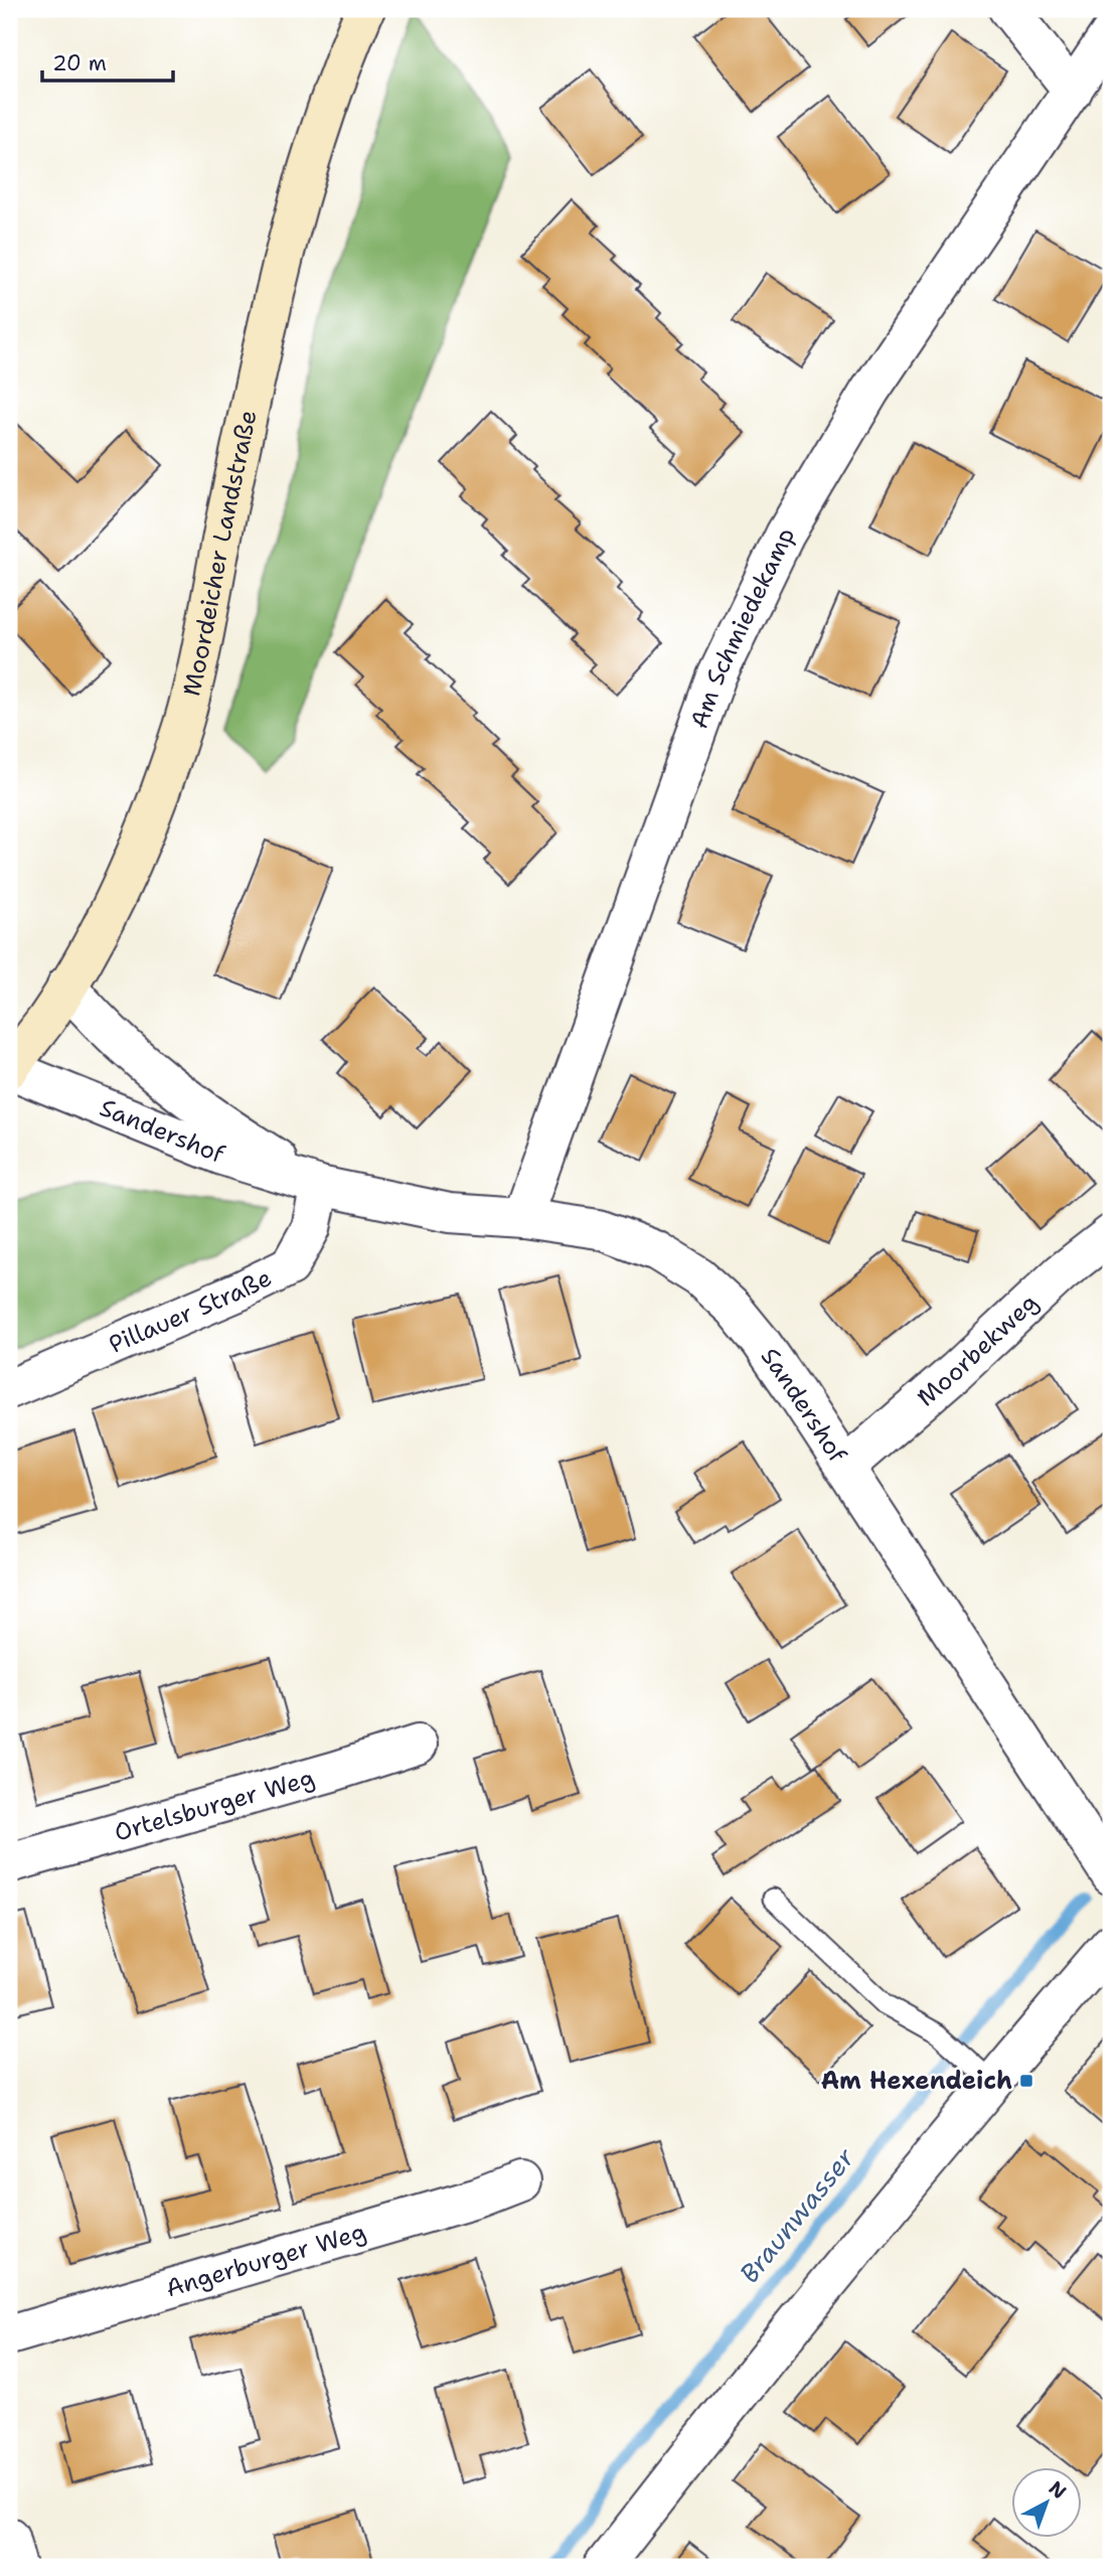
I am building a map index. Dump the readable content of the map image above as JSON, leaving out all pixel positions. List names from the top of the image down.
{
  "streets": {
    "main road": ["Moordeicher Landstraße"],
    "street": [
      "Am Schmiedekamp",
      "Sandershof",
      "Pillauer Straße",
      "Moorbekweg",
      "Ortelsburger Weg",
      "Angerburger Weg"
    ]
  },
  "crossings": [
    ["Moordeicher Landstraße", "Sandershof"],
    ["Am Schmiedekamp", "Sandershof"],
    ["Sandershof", "Pillauer Straße"],
    ["Sandershof", "Moorbekweg"]
  ],
  "water": ["Braunwasser"],
  "places": {
    "transit": ["Am Hexendeich"]
  },
  "scale_bar": "20 m",
  "north": "top right"
}
